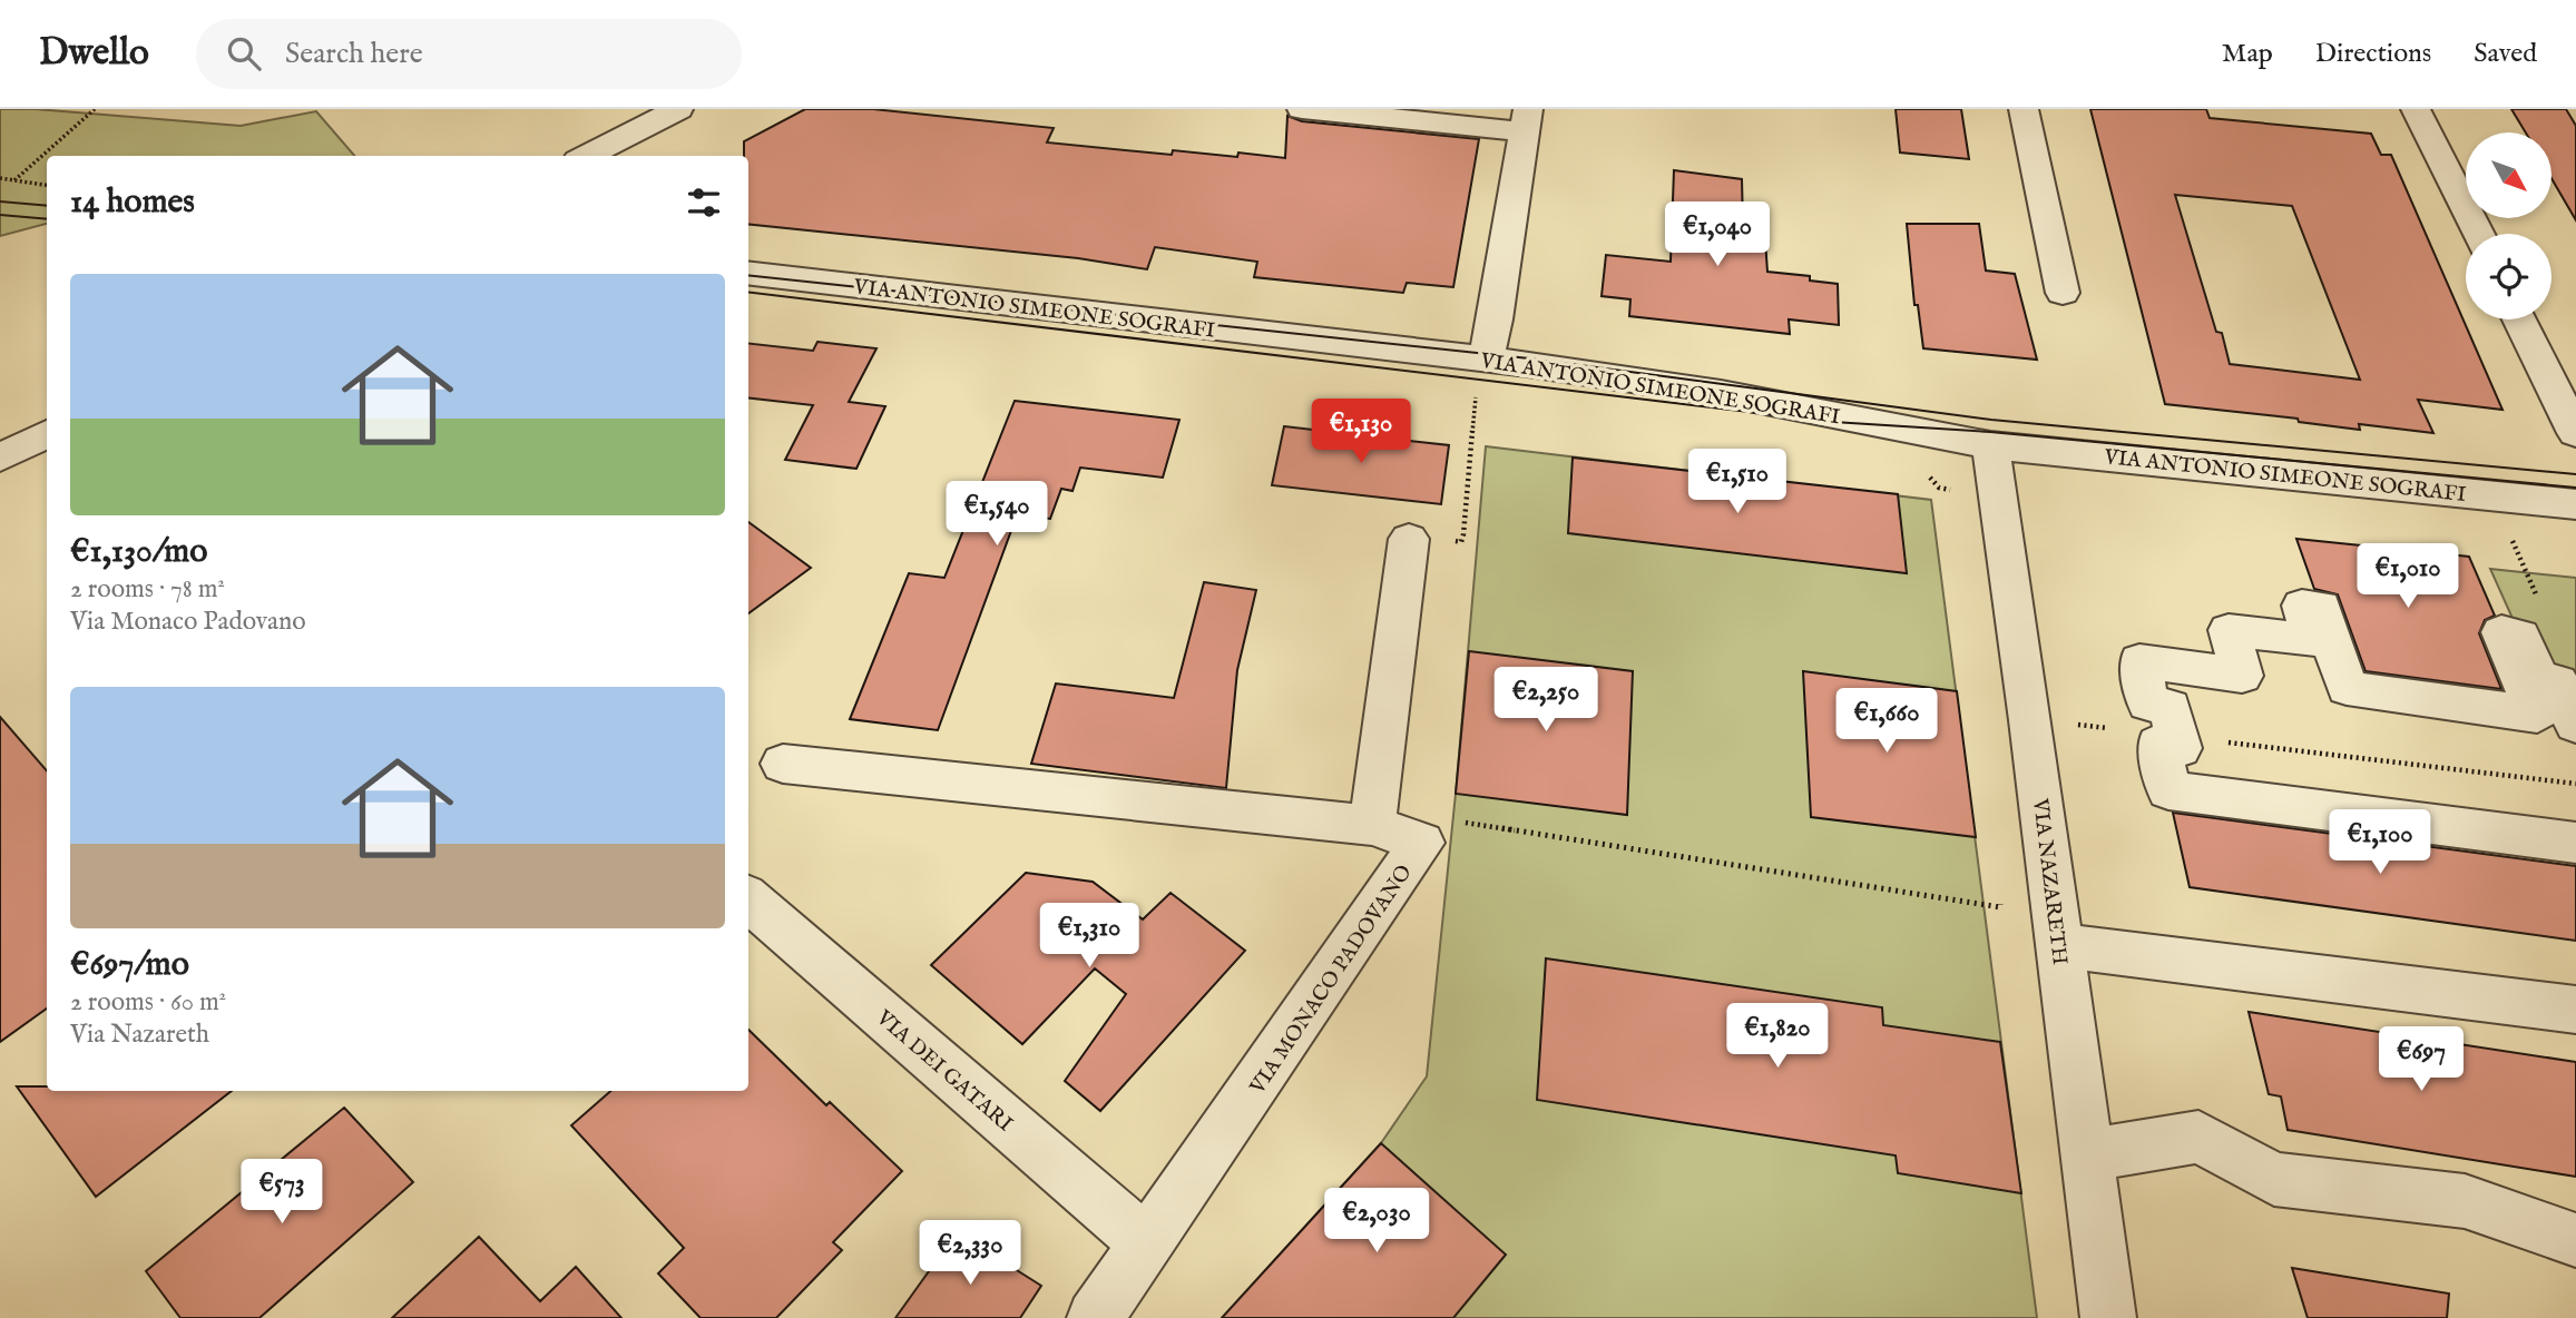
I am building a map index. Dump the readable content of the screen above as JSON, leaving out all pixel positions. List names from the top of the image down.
{
  "streets": {
    "street": [
      "VIA ANTONIO SIMEONE SOGRAFI",
      "VIA NAZARETH",
      "VIA MONACO PADOVANO",
      "VIA DEI GATARI"
    ]
  },
  "crossings": [
    ["VIA ANTONIO SIMEONE SOGRAFI", "VIA NAZARETH"],
    ["VIA MONACO PADOVANO", "VIA DEI GATARI"]
  ],
  "north": "bottom right",
  "page": {
    "header": "Dwello",
    "search": "Search here",
    "nav": ["Map", "Directions", "Saved"],
    "heading": "14 homes",
    "price": [
      "€1,040",
      "€1,130",
      "€1,510",
      "€1,540",
      "€1,010",
      "€2,250",
      "€1,660",
      "€1,100",
      "€1,310",
      "€1,820",
      "€697",
      "€573",
      "€2,030",
      "€2,330"
    ],
    "list": [
      {
        "name": "€1,130/mo",
        "note": "2 rooms · 78 m² · Via Monaco Padovano"
      },
      {
        "name": "€697/mo",
        "note": "2 rooms · 60 m² · Via Nazareth"
      }
    ]
  }
}
